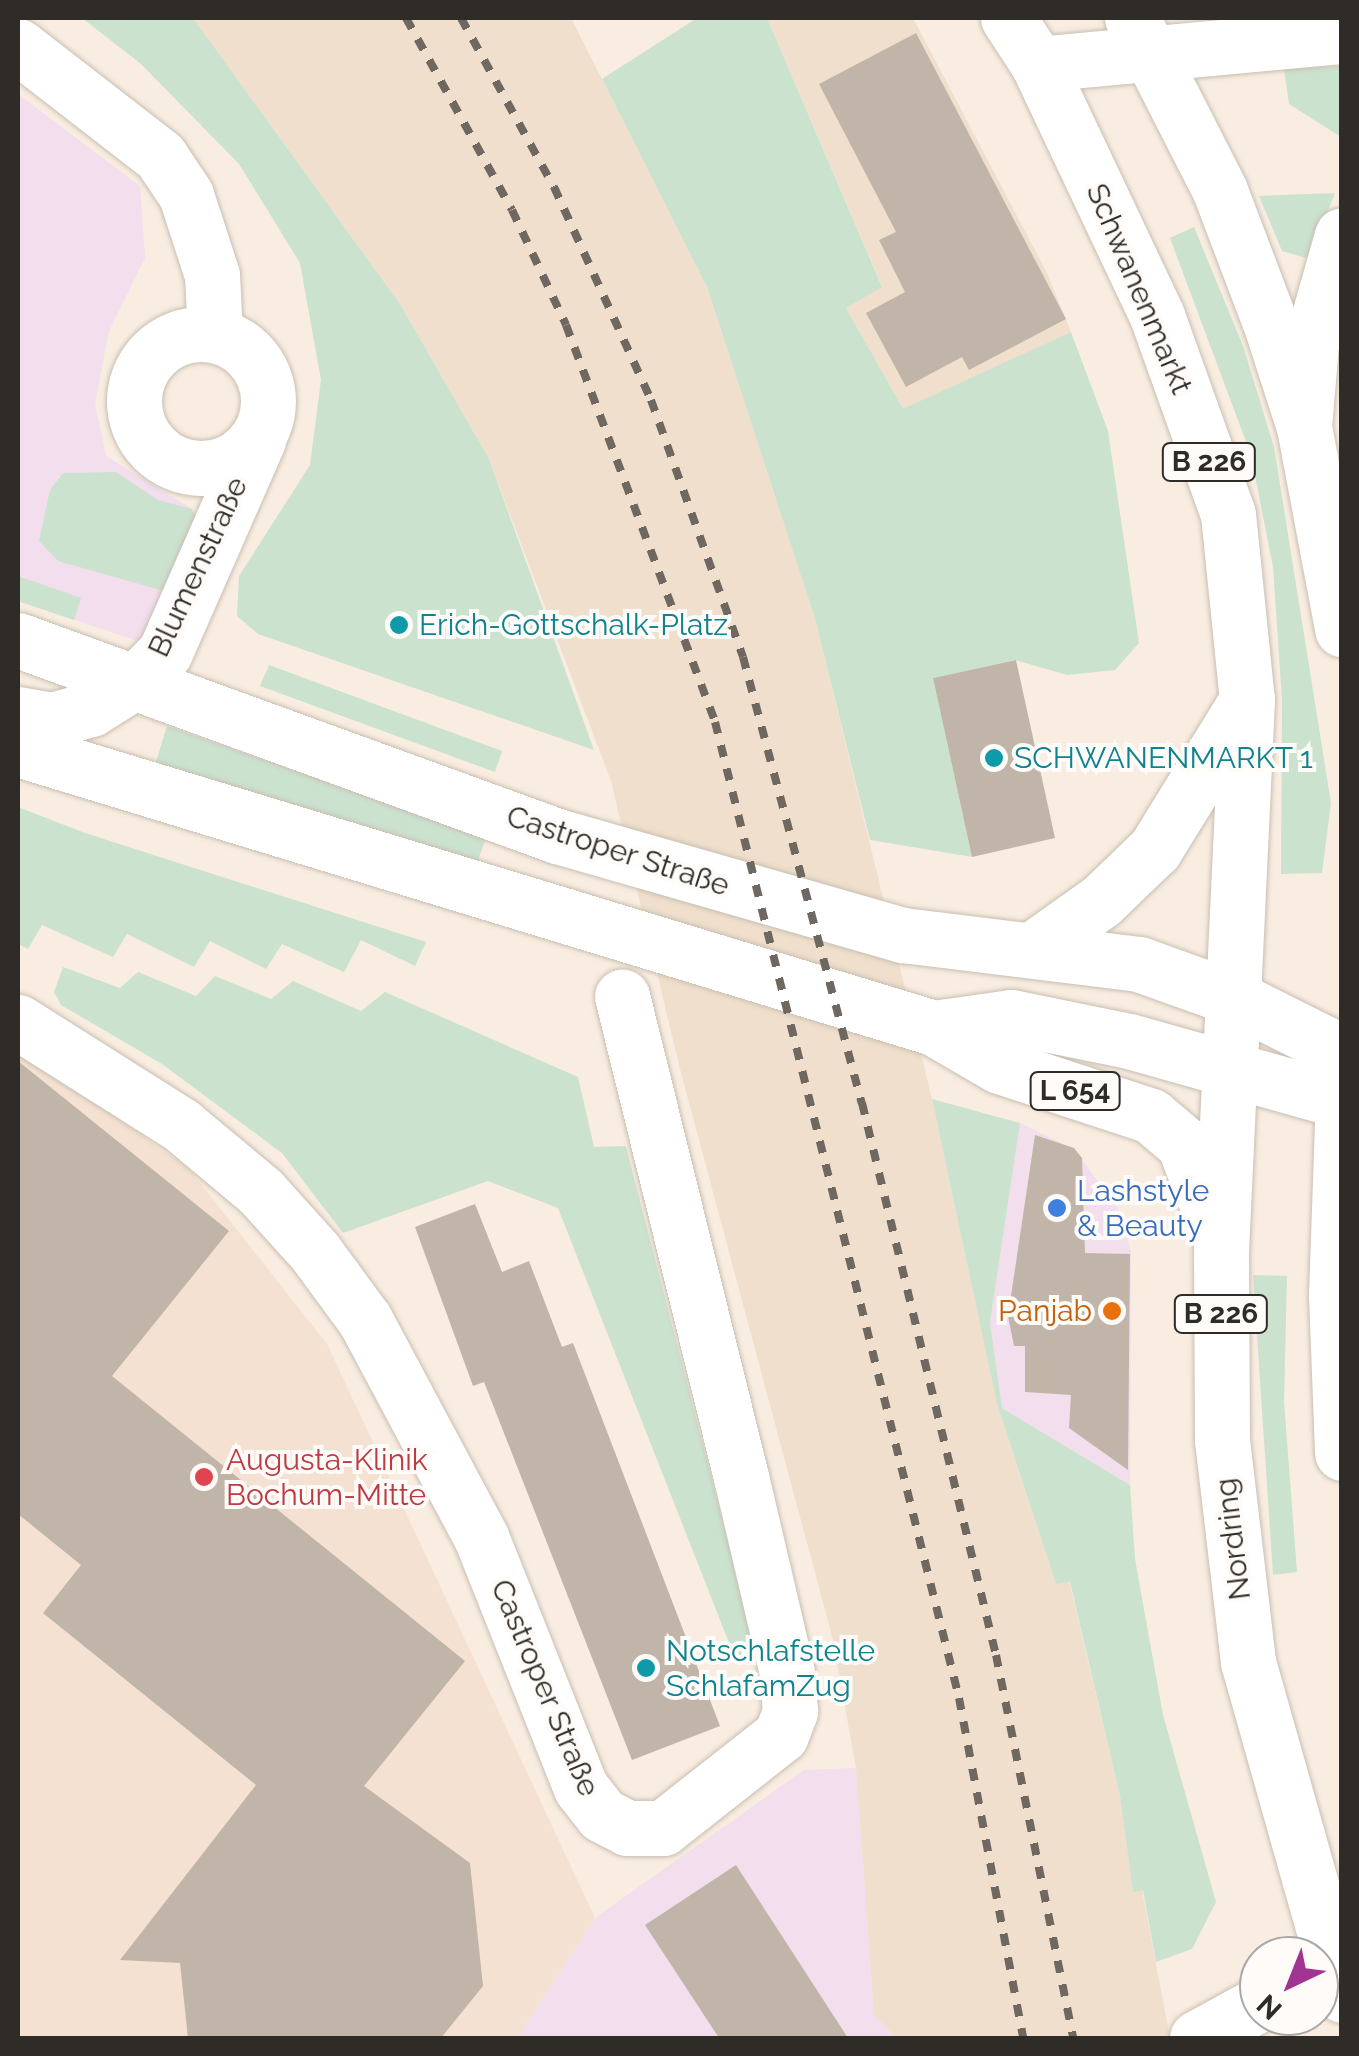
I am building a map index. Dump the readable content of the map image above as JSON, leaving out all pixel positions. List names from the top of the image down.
{
  "streets": {
    "main road": [
      "Schwanenmarkt",
      "B 226",
      "Blumenstraße",
      "Castroper Straße",
      "L 654",
      "Nordring"
    ]
  },
  "crossings": [
    ["Schwanenmarkt", "B 226"],
    ["Schwanenmarkt", "Castroper Straße"],
    ["Schwanenmarkt", "Nordring"],
    ["Blumenstraße", "Castroper Straße"],
    ["Castroper Straße", "Nordring"],
    ["L 654", "Nordring"]
  ],
  "places": [
    "Erich-Gottschalk-Platz",
    "SCHWANENMARKT 1",
    "Lashstyle & Beauty",
    "Panjab",
    "Augusta-Klinik Bochum-Mitte",
    "Notschlafstelle SchlafamZug"
  ],
  "north": "bottom left"
}
